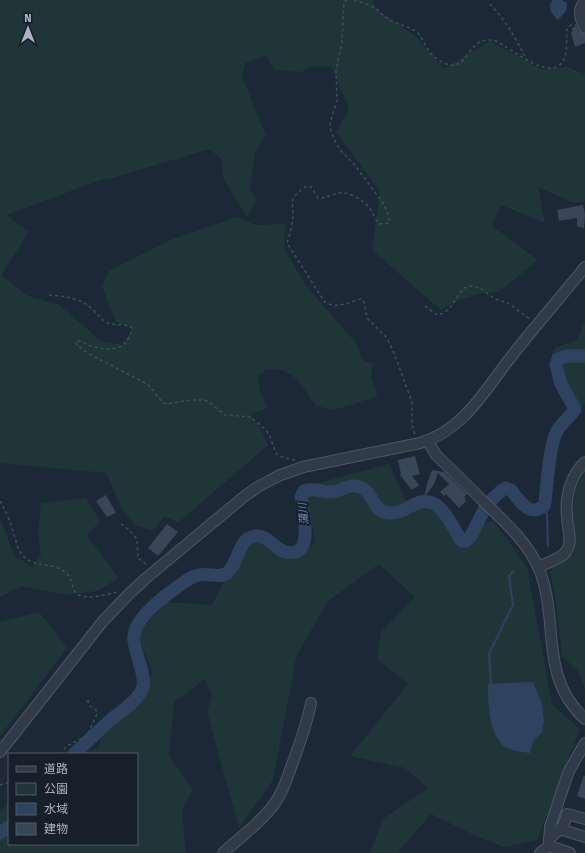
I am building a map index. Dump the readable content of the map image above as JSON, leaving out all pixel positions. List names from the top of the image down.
{
  "water": ["蒲川"],
  "legend": [
    "道路",
    "公園",
    "水域",
    "建物"
  ],
  "north": "top"
}
